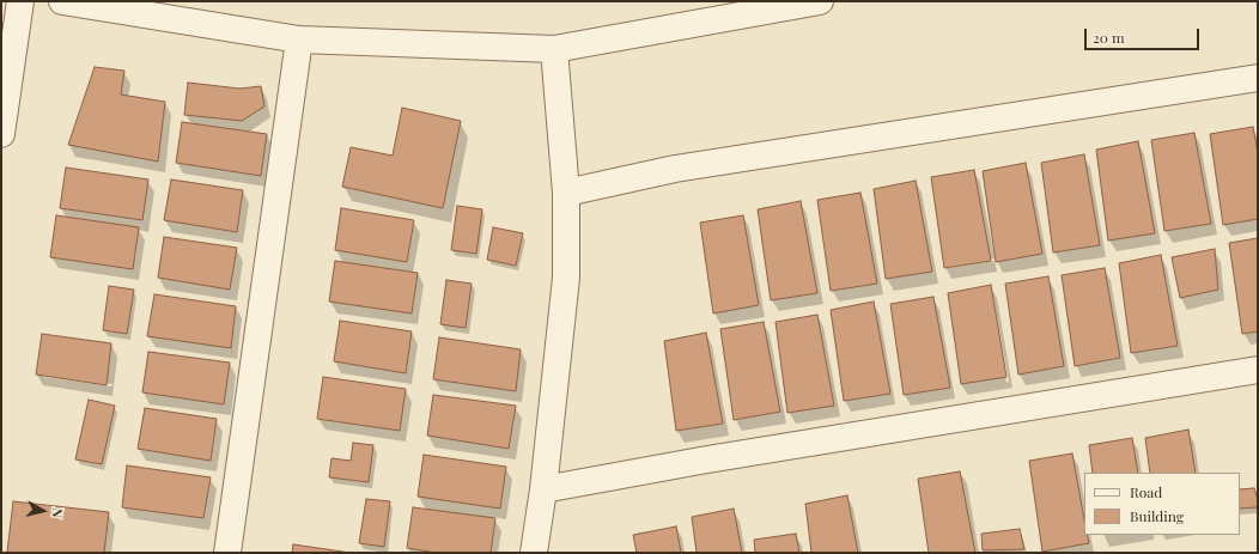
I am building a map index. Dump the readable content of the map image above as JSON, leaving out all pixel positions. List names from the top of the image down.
{
  "legend": ["Road", "Building"],
  "scale_bar": "20 m",
  "north": "right"
}
